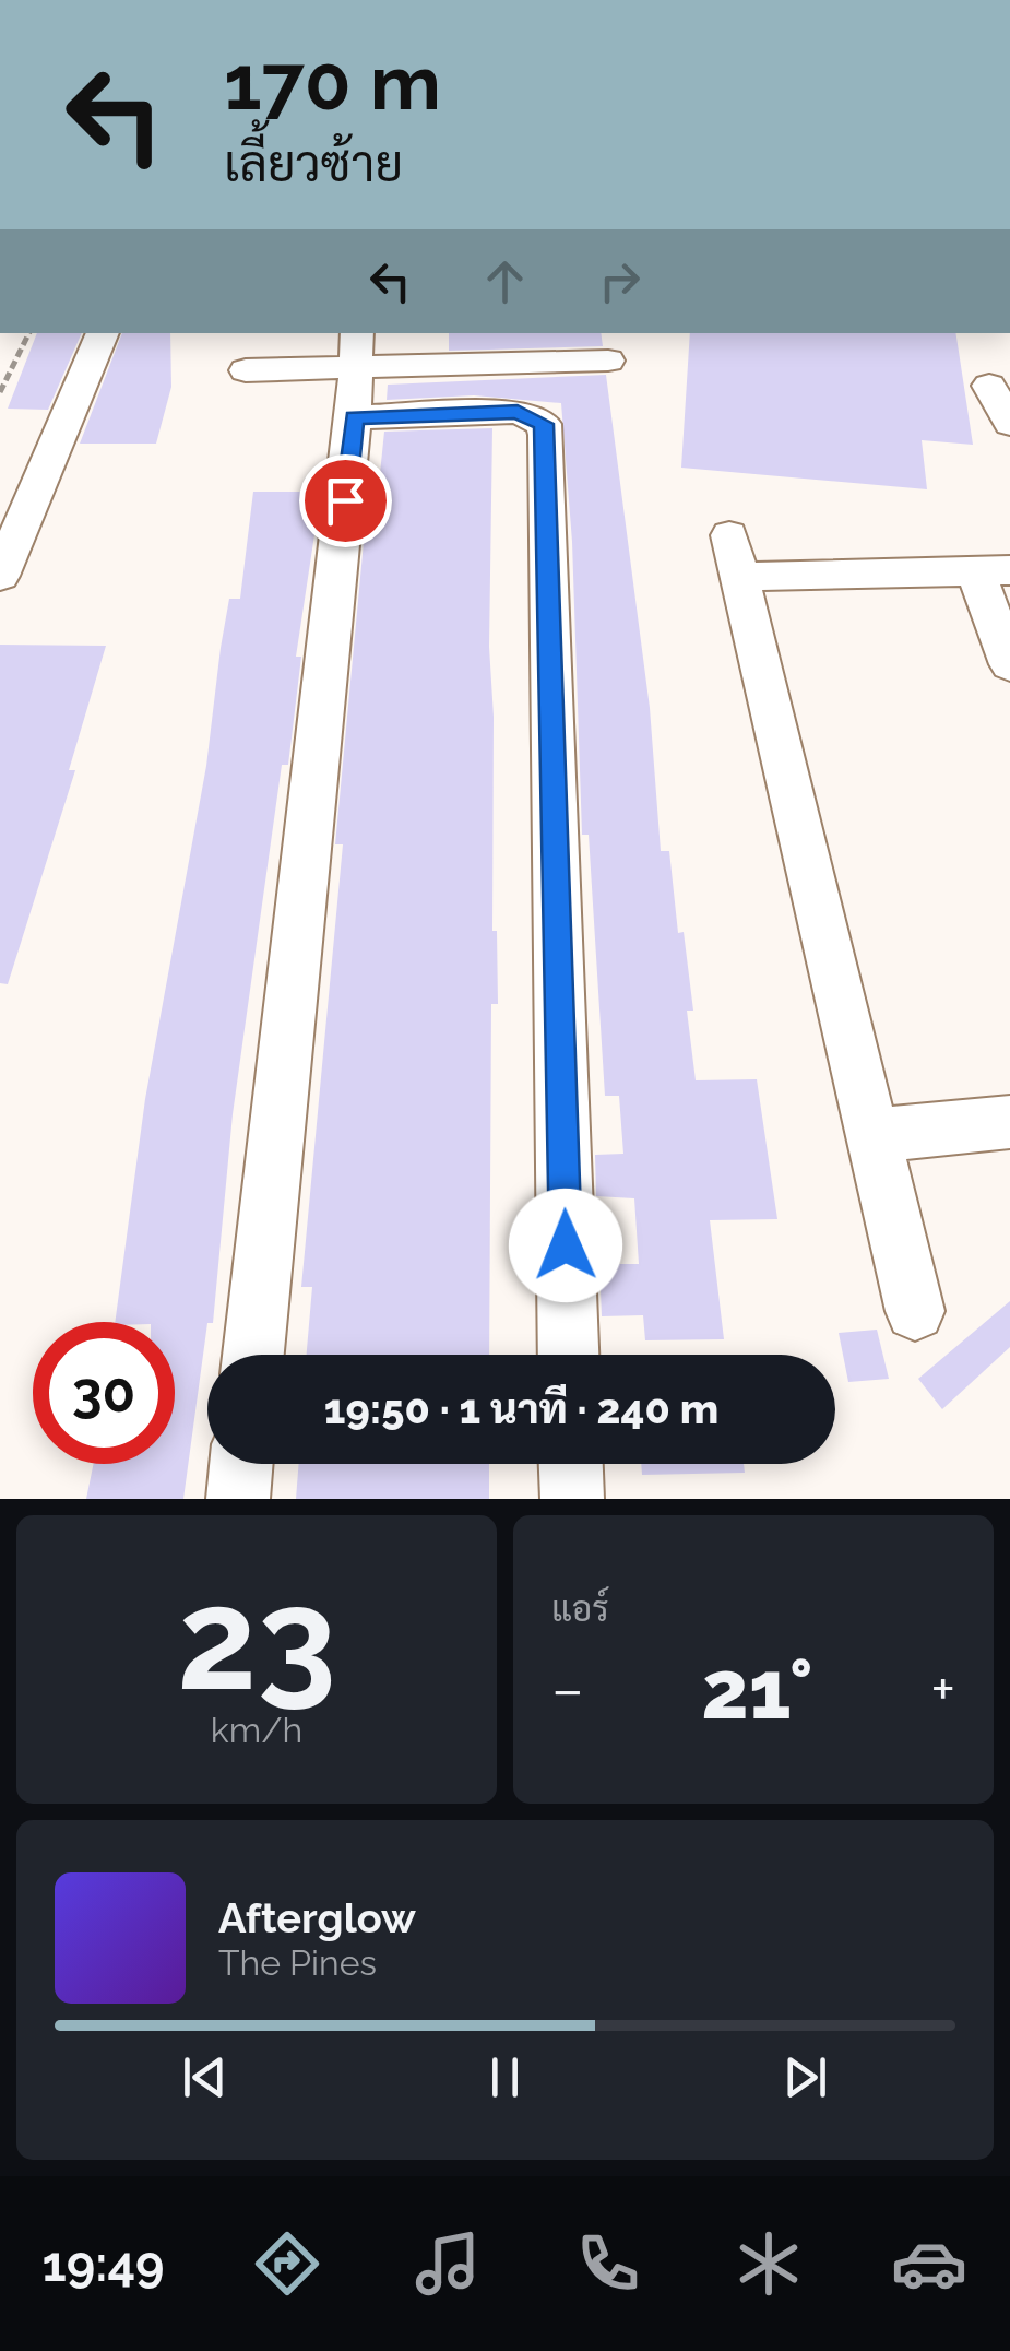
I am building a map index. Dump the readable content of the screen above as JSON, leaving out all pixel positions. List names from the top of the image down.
{
  "page": {
    "turn": ["170 m", "เลี้ยวซ้าย"],
    "limit": "30",
    "trip": "19:50 · 1 นาที · 240 m",
    "tile": [
      ["23", "km/h"],
      "แอร์"
    ],
    "heat": ["−", "21°", "+"],
    "song": ["Afterglow", "The Pines"],
    "tabs": "19:49"
  }
}
